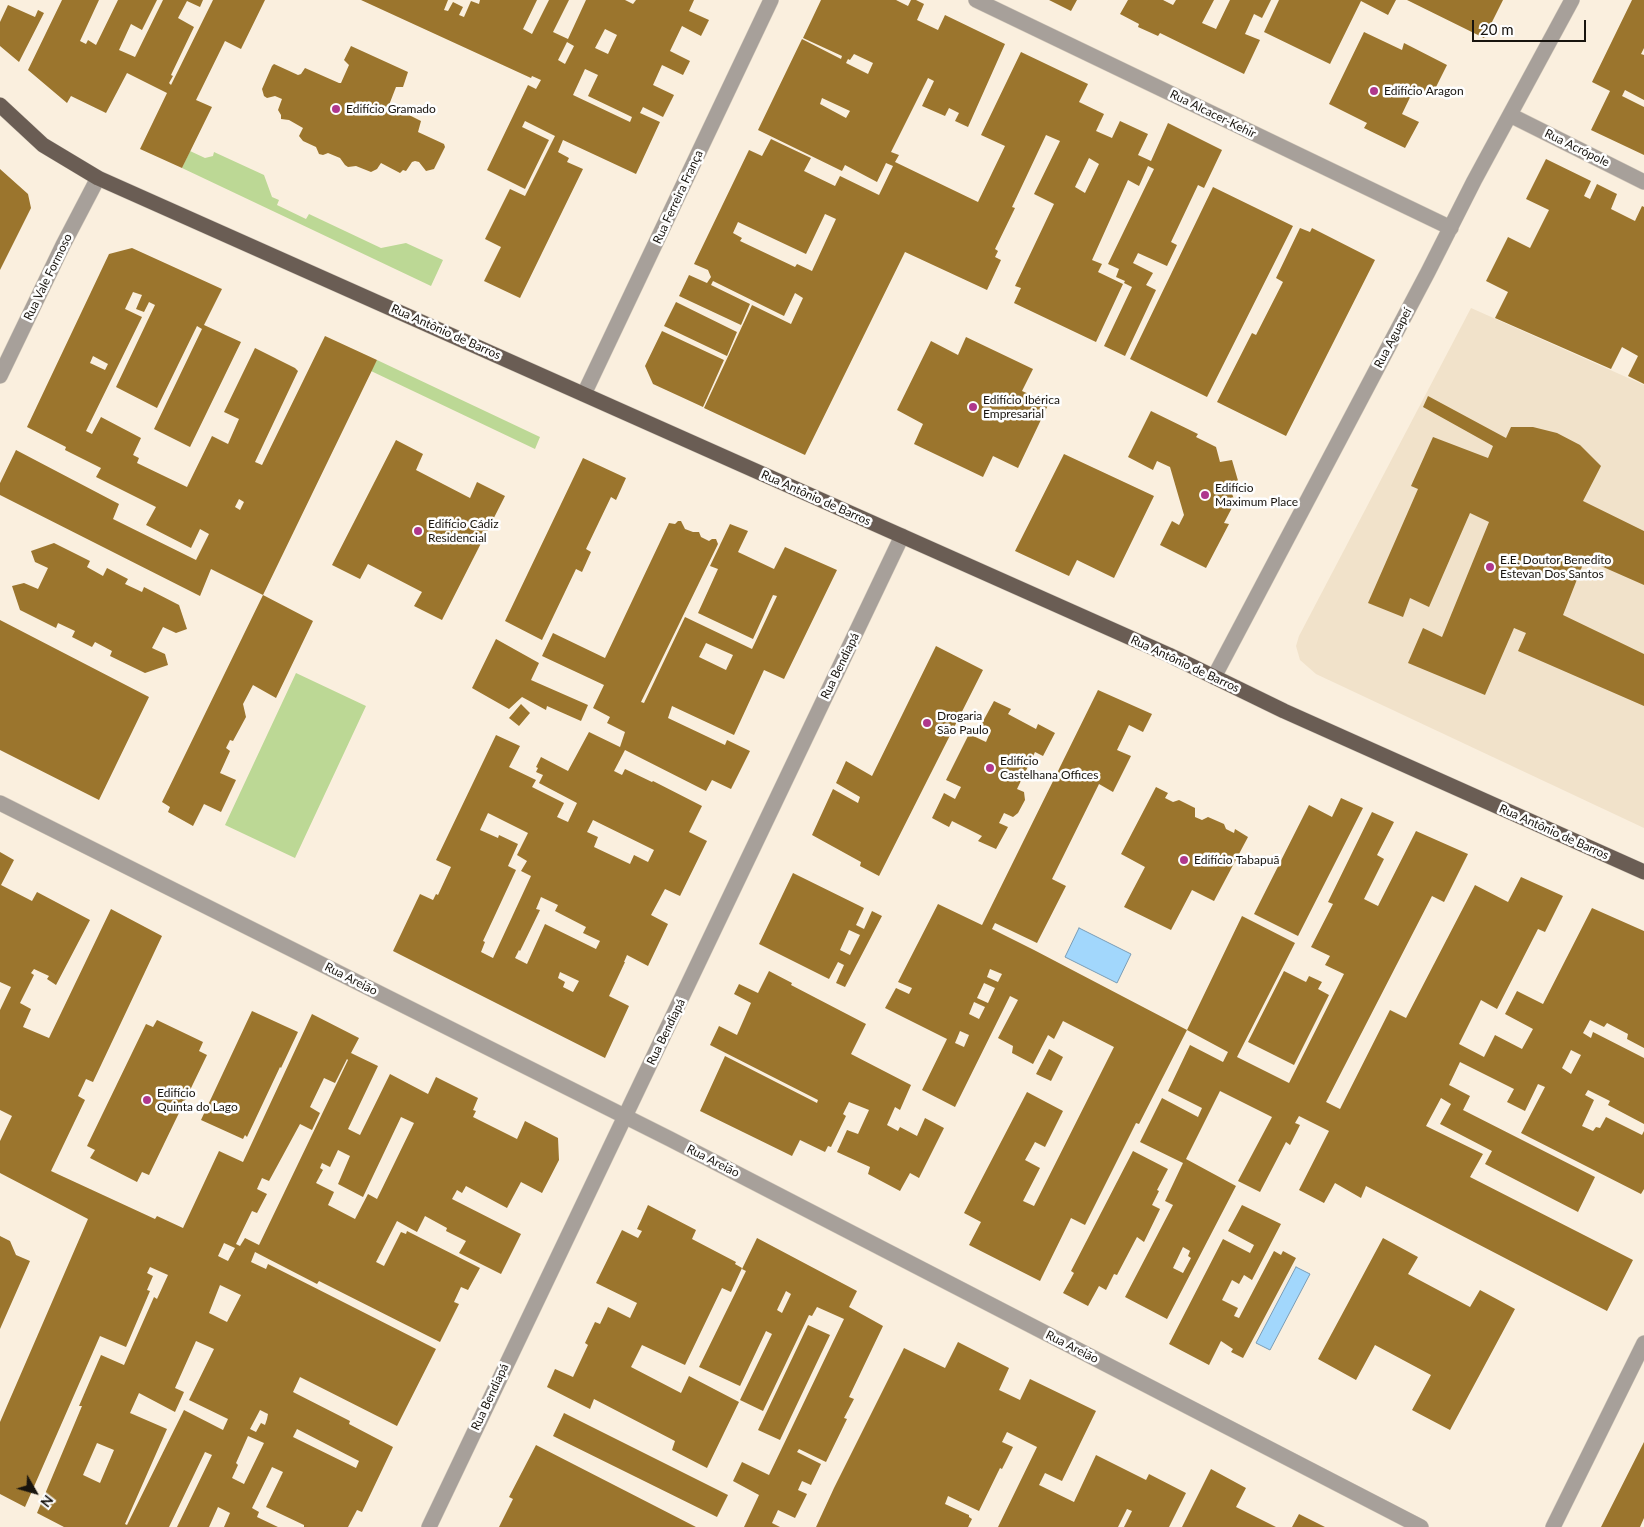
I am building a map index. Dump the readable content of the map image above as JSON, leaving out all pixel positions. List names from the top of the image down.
{
  "streets": {
    "main road": ["Rua Antônio de Barros"],
    "street": [
      "Rua Alcacer-Kehir",
      "Rua Acrópole",
      "Rua Ferreira França",
      "Rua Vale Formoso",
      "Rua Aguapeí",
      "Rua Bendiapá",
      "Rua Areião"
    ]
  },
  "crossings": [
    ["Rua Alcacer-Kehir", "Rua Aguapeí"],
    ["Rua Acrópole", "Rua Aguapeí"],
    ["Rua Ferreira França", "Rua Antônio de Barros"],
    ["Rua Vale Formoso", "Rua Antônio de Barros"],
    ["Rua Antônio de Barros", "Rua Aguapeí"],
    ["Rua Antônio de Barros", "Rua Bendiapá"],
    ["Rua Bendiapá", "Rua Areião"]
  ],
  "places": [
    "Edifício Aragon",
    "Edifício Gramado",
    "Edifício Ibérica Empresarial",
    "Edifício Maximum Place",
    "Edifício Cádiz Residencial",
    "E.E. Doutor Benedito Estevan Dos Santos",
    "Drogaria São Paulo",
    "Edifício Castelhana Offices",
    "Edifício Tabapuã",
    "Edifício Quinta do Lago"
  ],
  "scale_bar": "20 m",
  "north": "bottom right"
}
